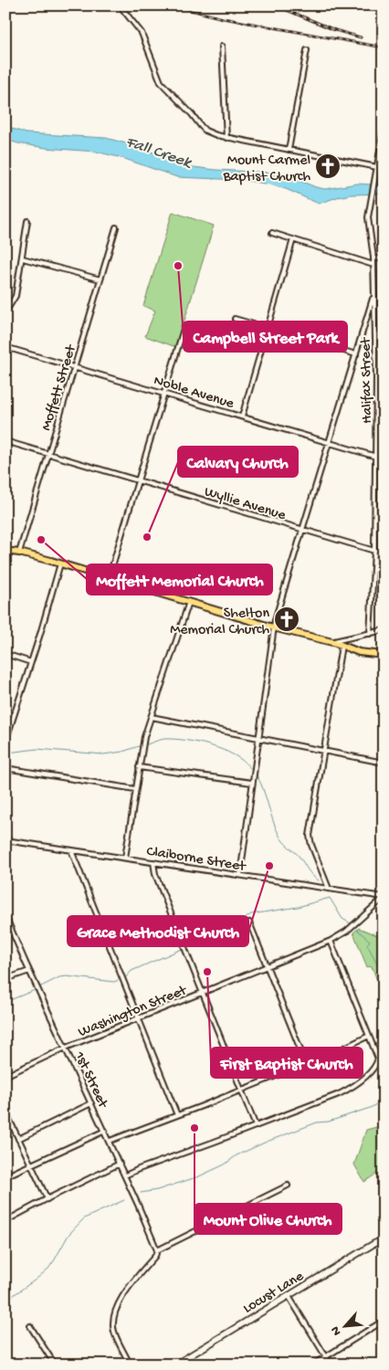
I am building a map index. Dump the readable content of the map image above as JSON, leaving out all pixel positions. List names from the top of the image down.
{
  "streets": {
    "street": [
      "Halifax Street",
      "Moffett Street",
      "Noble Avenue",
      "Wyllie Avenue",
      "Claiborne Street",
      "Washington Street",
      "1st Street",
      "Locust Lane"
    ]
  },
  "crossings": [
    ["Halifax Street", "Noble Avenue"],
    ["Halifax Street", "Wyllie Avenue"],
    ["Moffett Street", "Noble Avenue"],
    ["Moffett Street", "Wyllie Avenue"],
    ["Claiborne Street", "Washington Street"],
    ["Washington Street", "1st Street"]
  ],
  "water": ["Fall Creek"],
  "places": {
    "church": ["Mount Carmel Baptist Church", "Shelton Memorial Church"],
    "other": [
      "Campbell Street Park",
      "Calvary Church",
      "Moffett Memorial Church",
      "Grace Methodist Church",
      "First Baptist Church",
      "Mount Olive Church"
    ]
  },
  "north": "bottom left"
}
